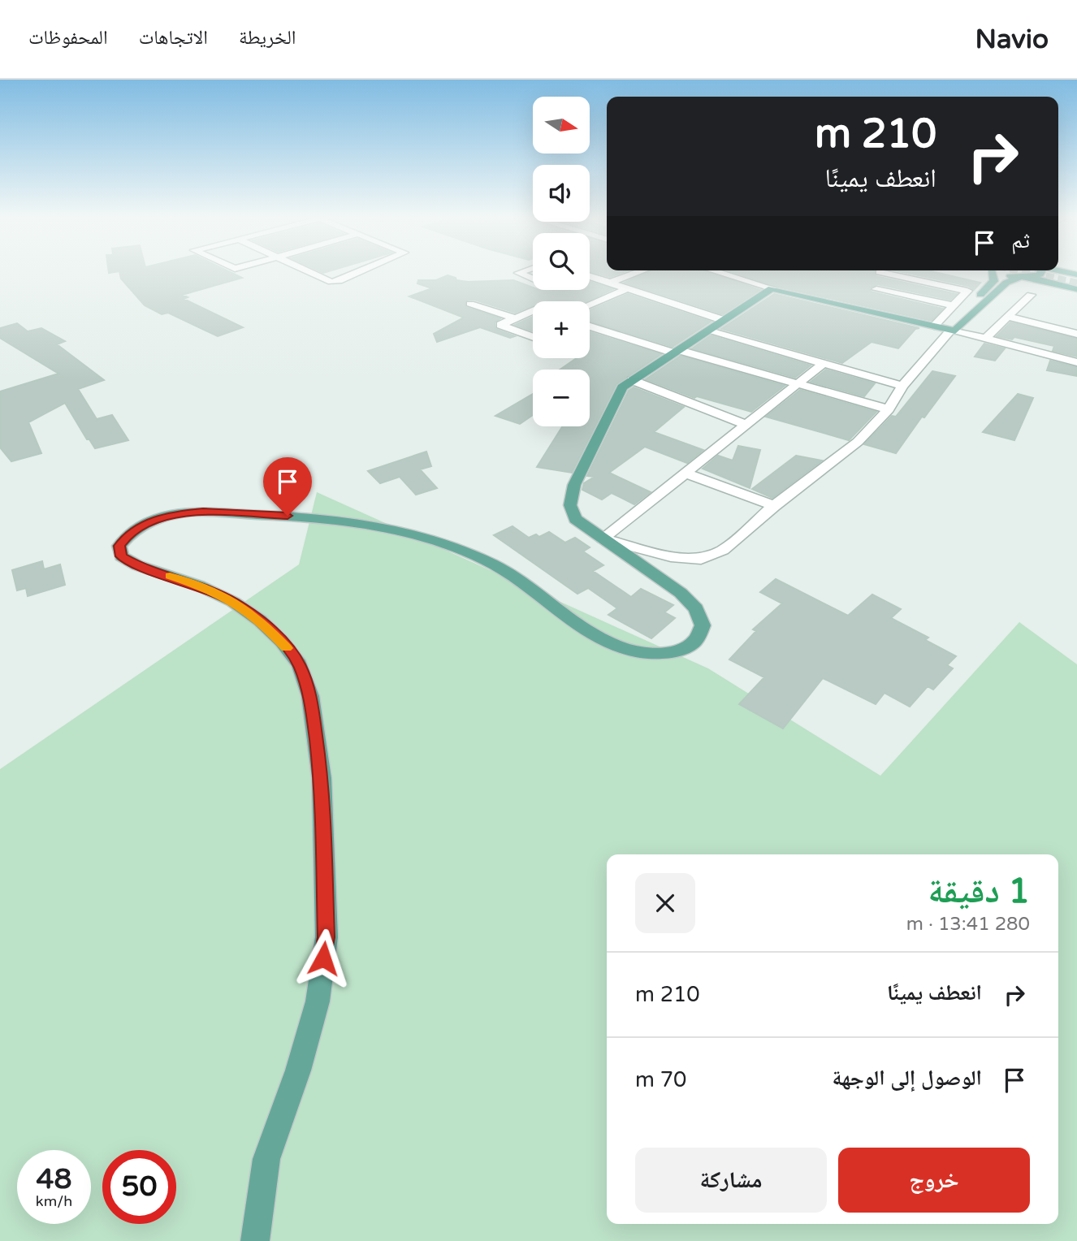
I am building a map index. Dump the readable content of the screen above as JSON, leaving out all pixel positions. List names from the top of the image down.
{
  "north": "right",
  "page": {
    "header": "Navio",
    "nav": ["الخريطة", "الاتجاهات", "المحفوظات"],
    "map_buttons": ["+", "−"],
    "turn": ["210 m", "انعطف يمينًا"],
    "then": "ثم",
    "heading": ["1 دقيقة", "280 m · 13:41"],
    "list": [
      {
        "name": "انعطف يمينًا",
        "value": "210 m"
      },
      {
        "name": "الوصول إلى الوجهة",
        "value": "70 m"
      }
    ],
    "buttons": ["خروج", "مشاركة"],
    "speed": "48 km/h",
    "limit": "50"
  }
}
